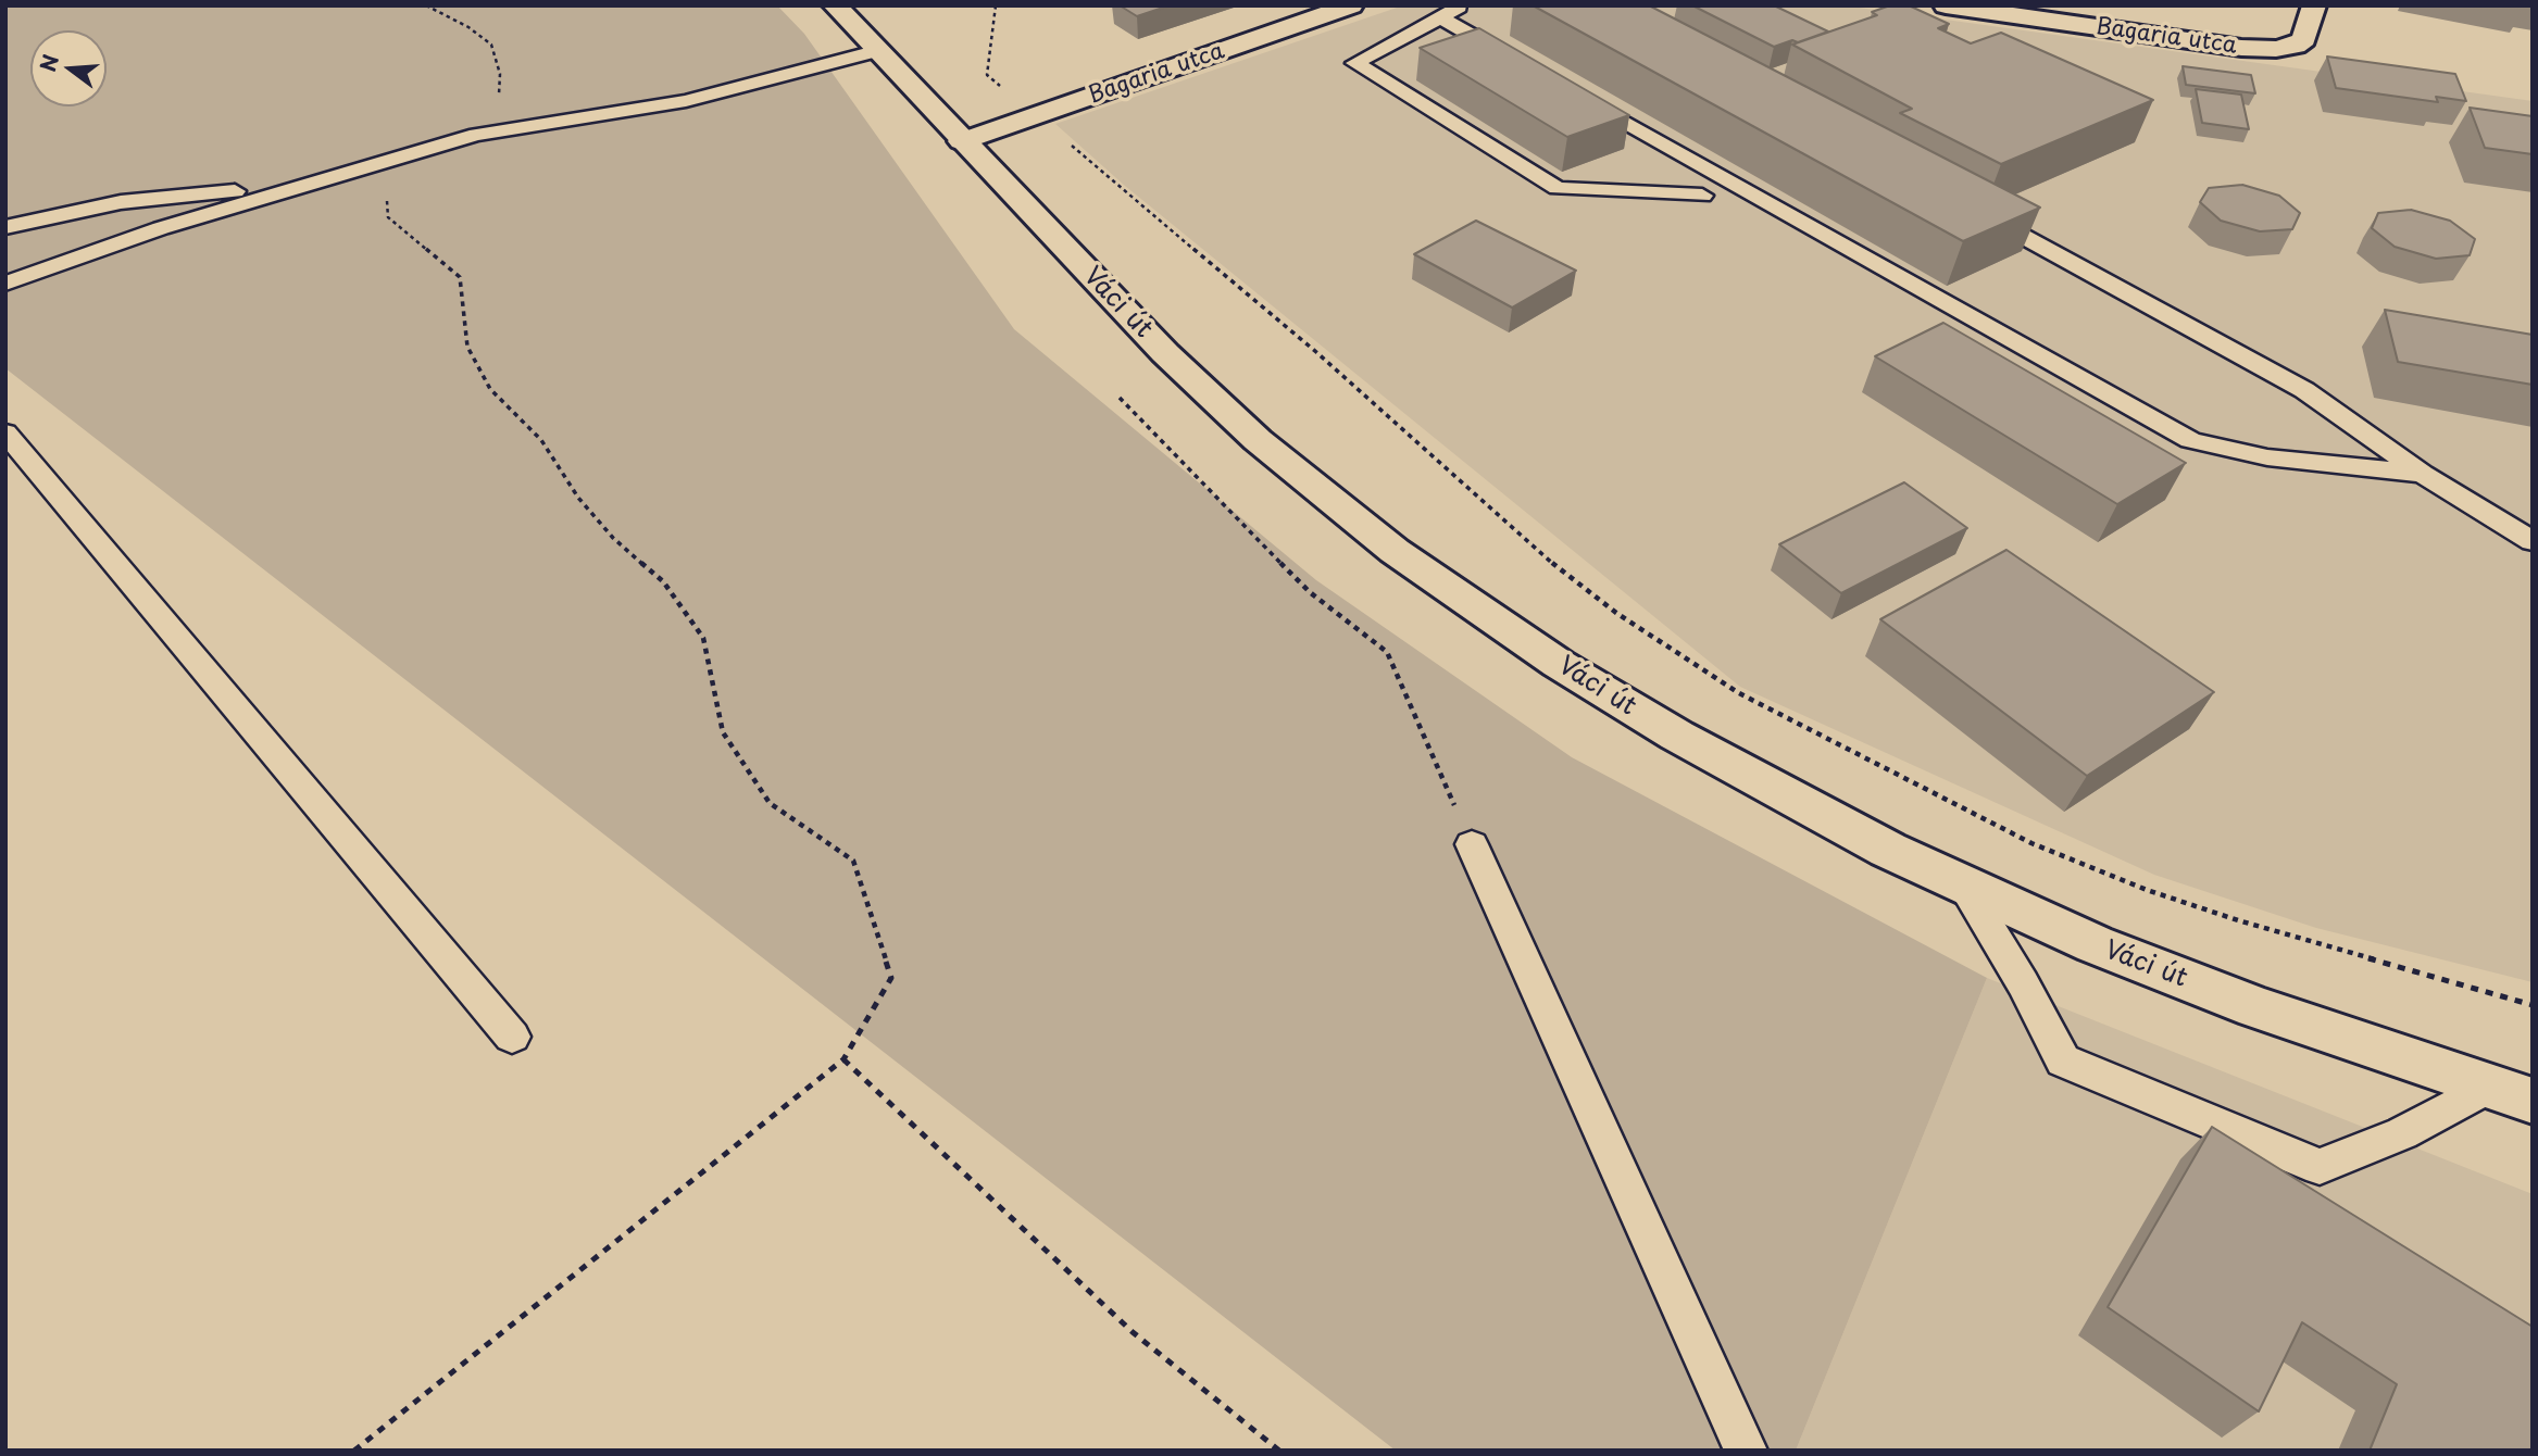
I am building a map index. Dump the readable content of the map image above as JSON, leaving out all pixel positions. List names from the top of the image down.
{
  "streets": {
    "main road": ["Bagaria utca", "Váci út"]
  },
  "crossings": [
    ["Bagaria utca", "Váci út"]
  ],
  "north": "left"
}
